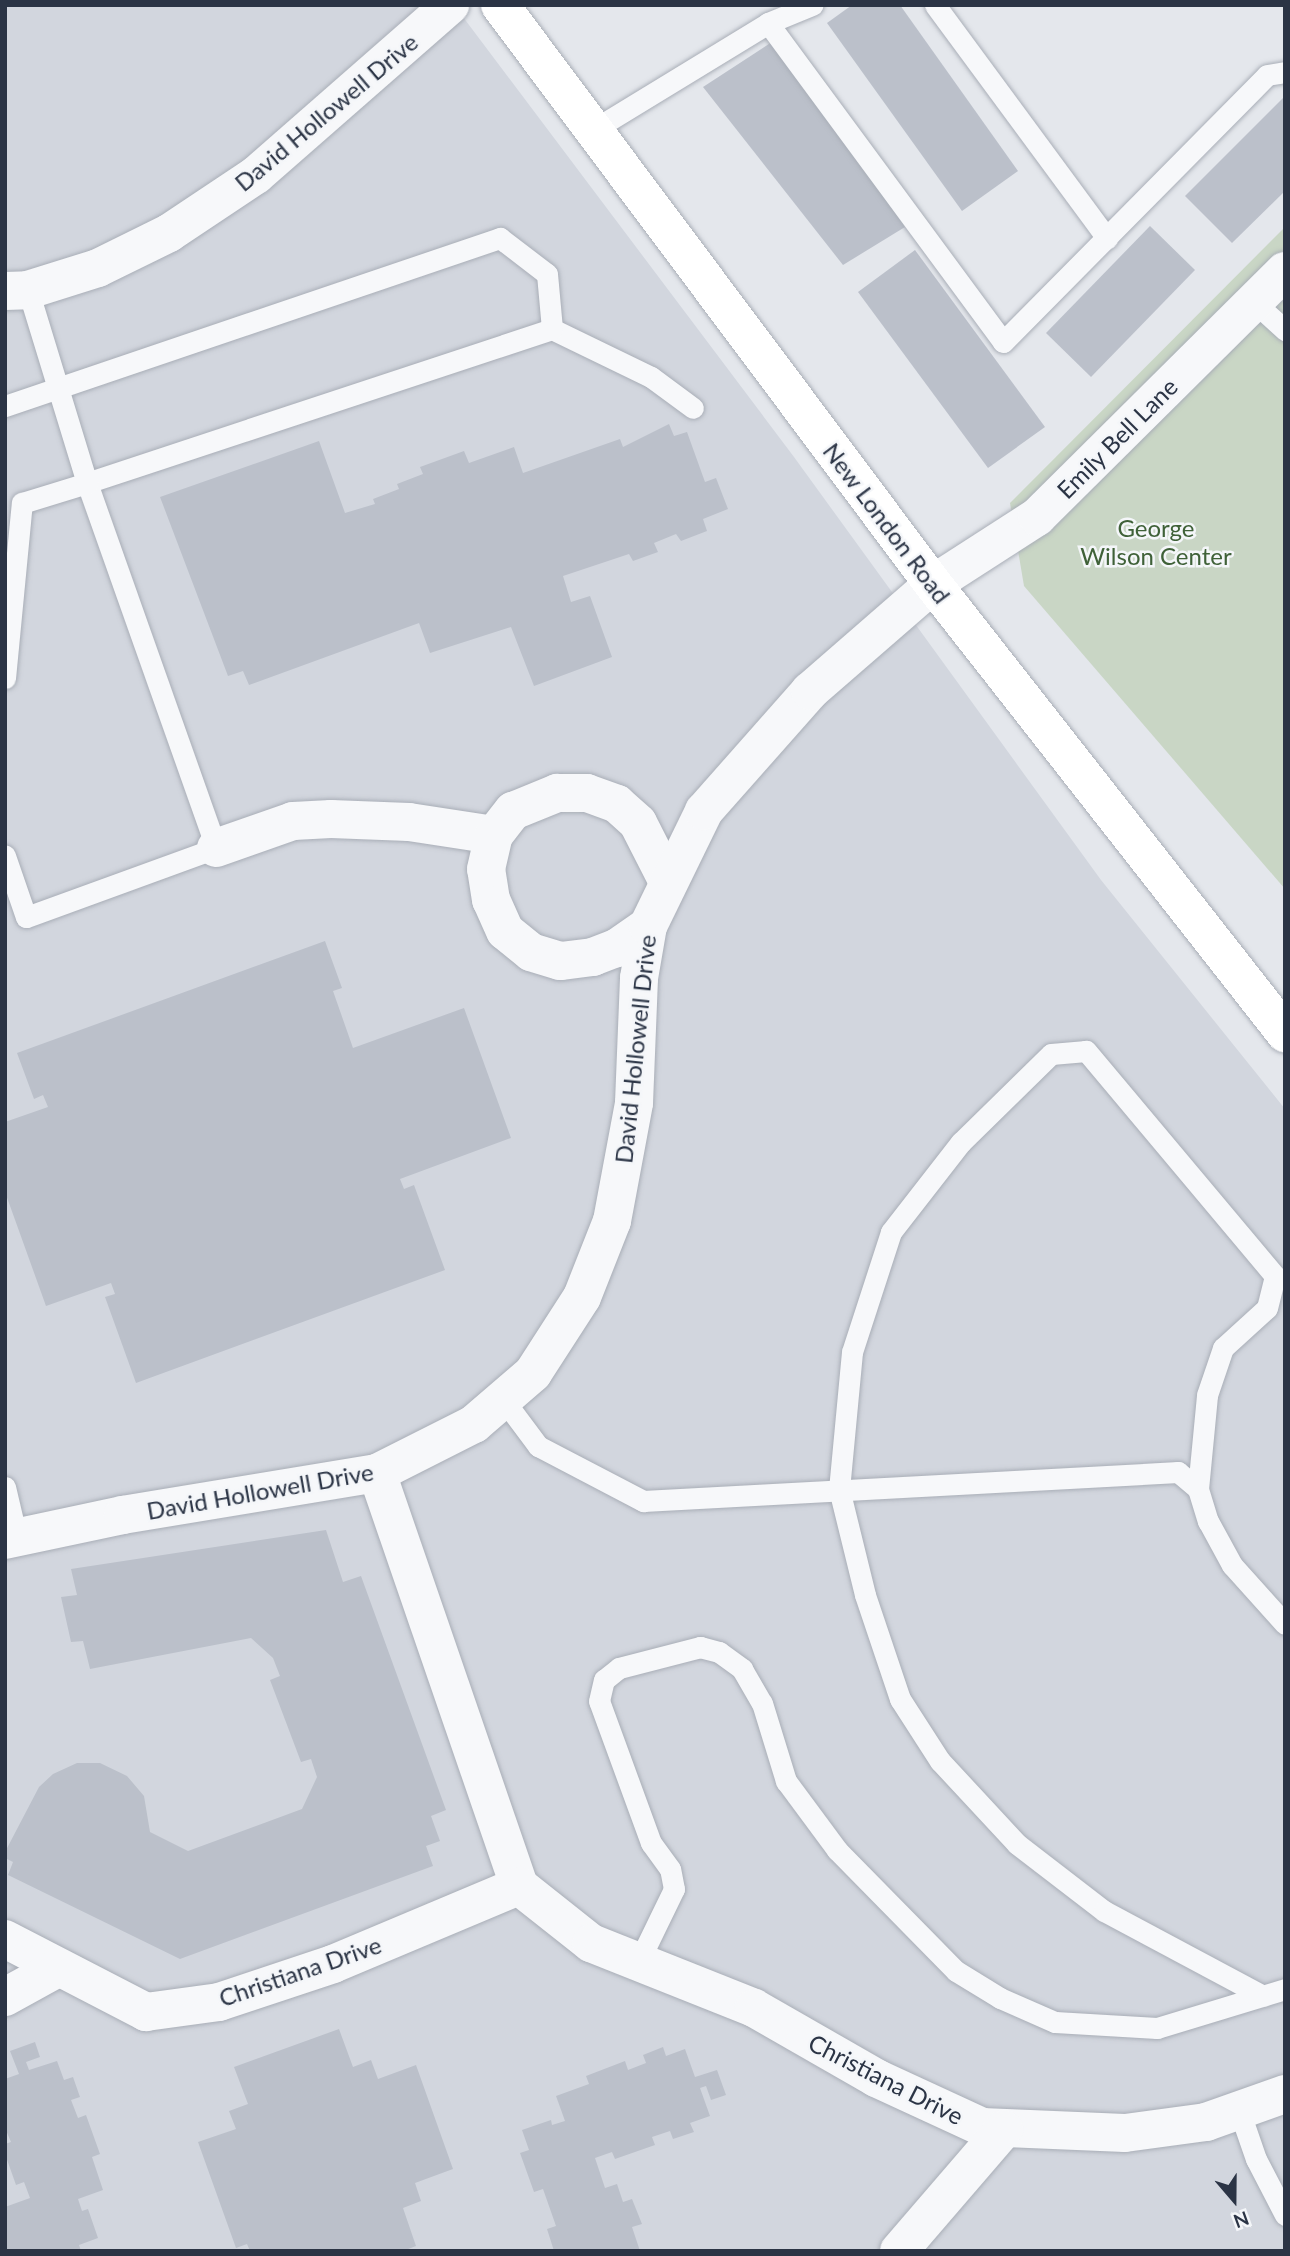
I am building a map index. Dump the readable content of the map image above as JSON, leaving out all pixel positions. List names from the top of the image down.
{
  "streets": {
    "main road": ["New London Road"],
    "street": ["David Hollowell Drive", "Emily Bell Lane", "Christiana Drive"]
  },
  "crossings": [
    ["David Hollowell Drive", "Emily Bell Lane"],
    ["David Hollowell Drive", "New London Road"],
    ["Emily Bell Lane", "New London Road"]
  ],
  "parks": ["George Wilson Center"],
  "north": "bottom"
}
